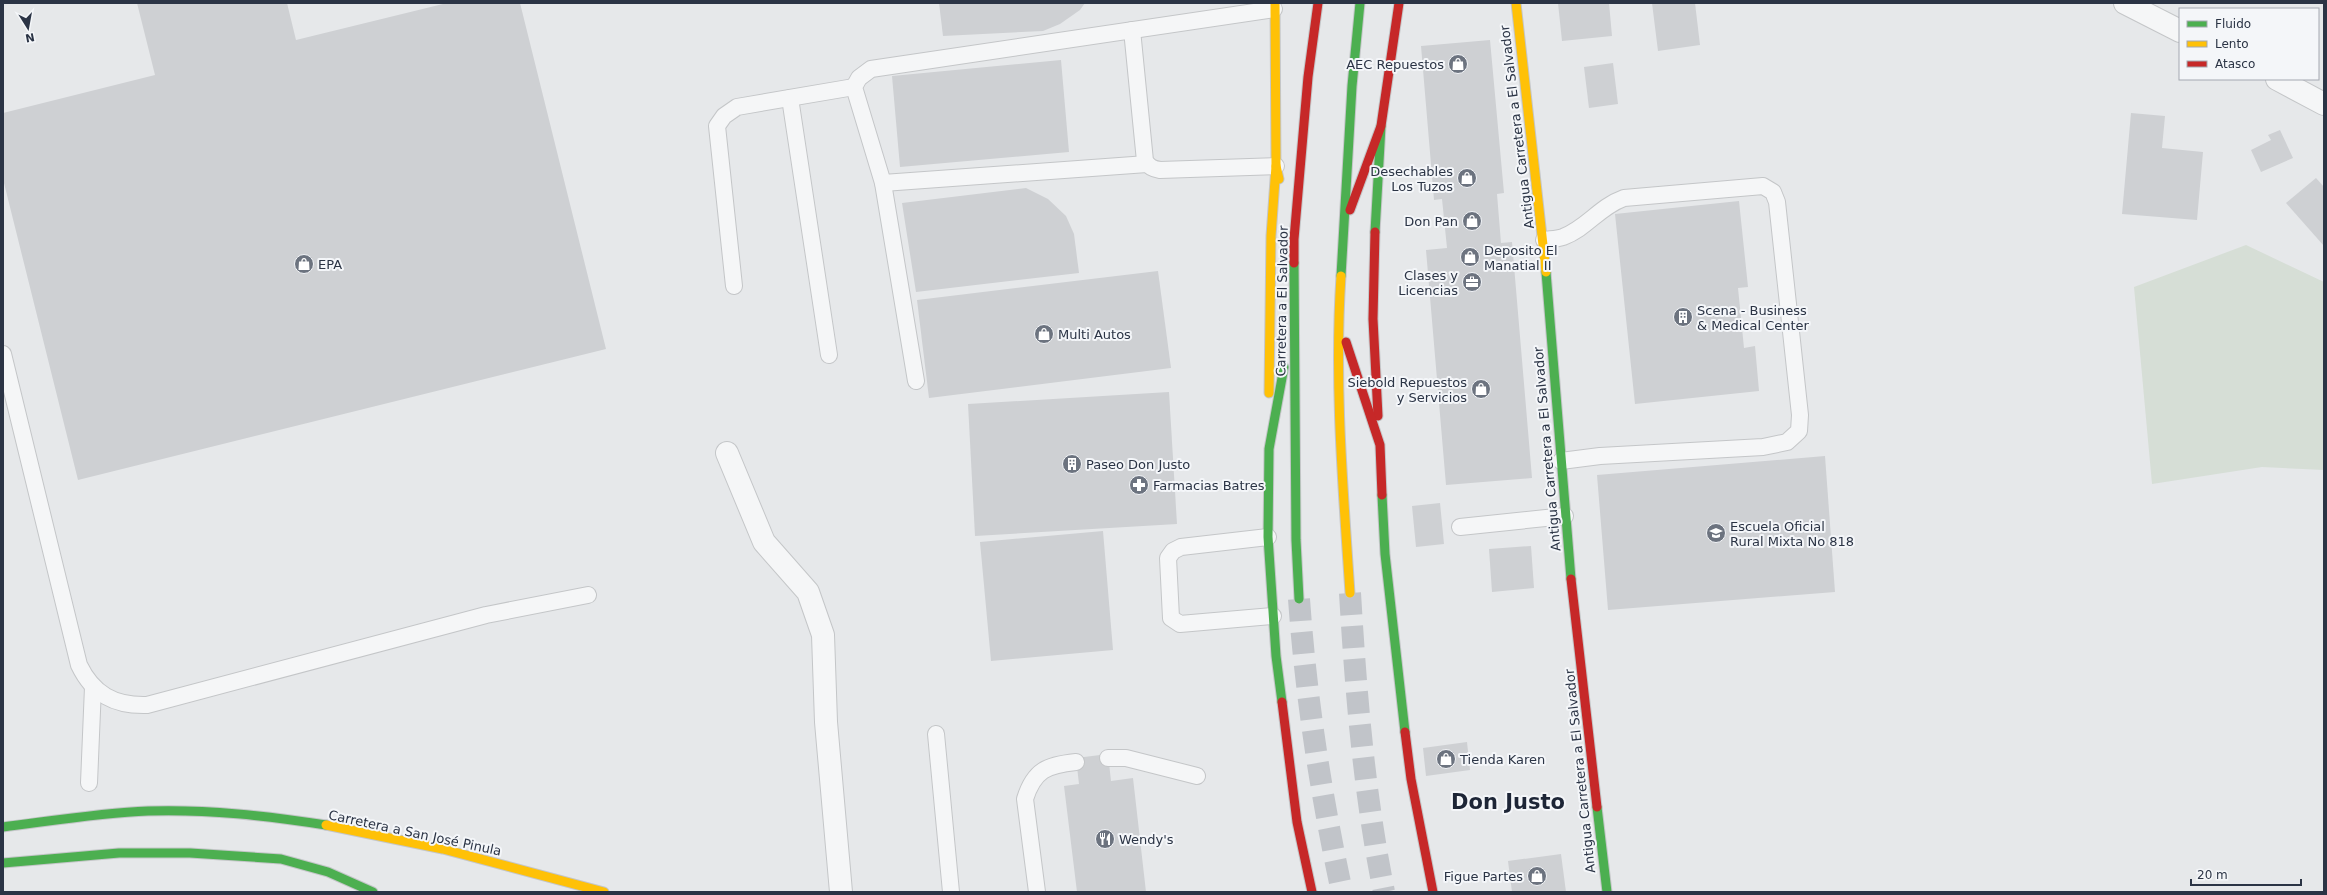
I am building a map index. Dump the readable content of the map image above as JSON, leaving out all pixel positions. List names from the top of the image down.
{
  "streets": {
    "main road": ["Antigua Carretera a El Salvador", "Carretera a El Salvador", "Carretera a San José Pinula"]
  },
  "districts": ["Don Justo"],
  "places": {
    "shop": [
      "AEC Repuestos",
      "Desechables Los Tuzos",
      "Don Pan",
      "Deposito El Manatial II",
      "EPA",
      "Multi Autos",
      "Siebold Repuestos y Servicios",
      "Tienda Karen",
      "Figue Partes"
    ],
    "office": ["Clases y Licencias"],
    "building": ["Scena - Business & Medical Center", "Paseo Don Justo"],
    "pharmacy": ["Farmacias Batres"],
    "school or university": ["Escuela Oficial Rural Mixta No 818"],
    "restaurant": ["Wendy's"]
  },
  "legend": ["Fluido", "Lento", "Atasco"],
  "scale_bar": "20 m",
  "north": "bottom"
}
